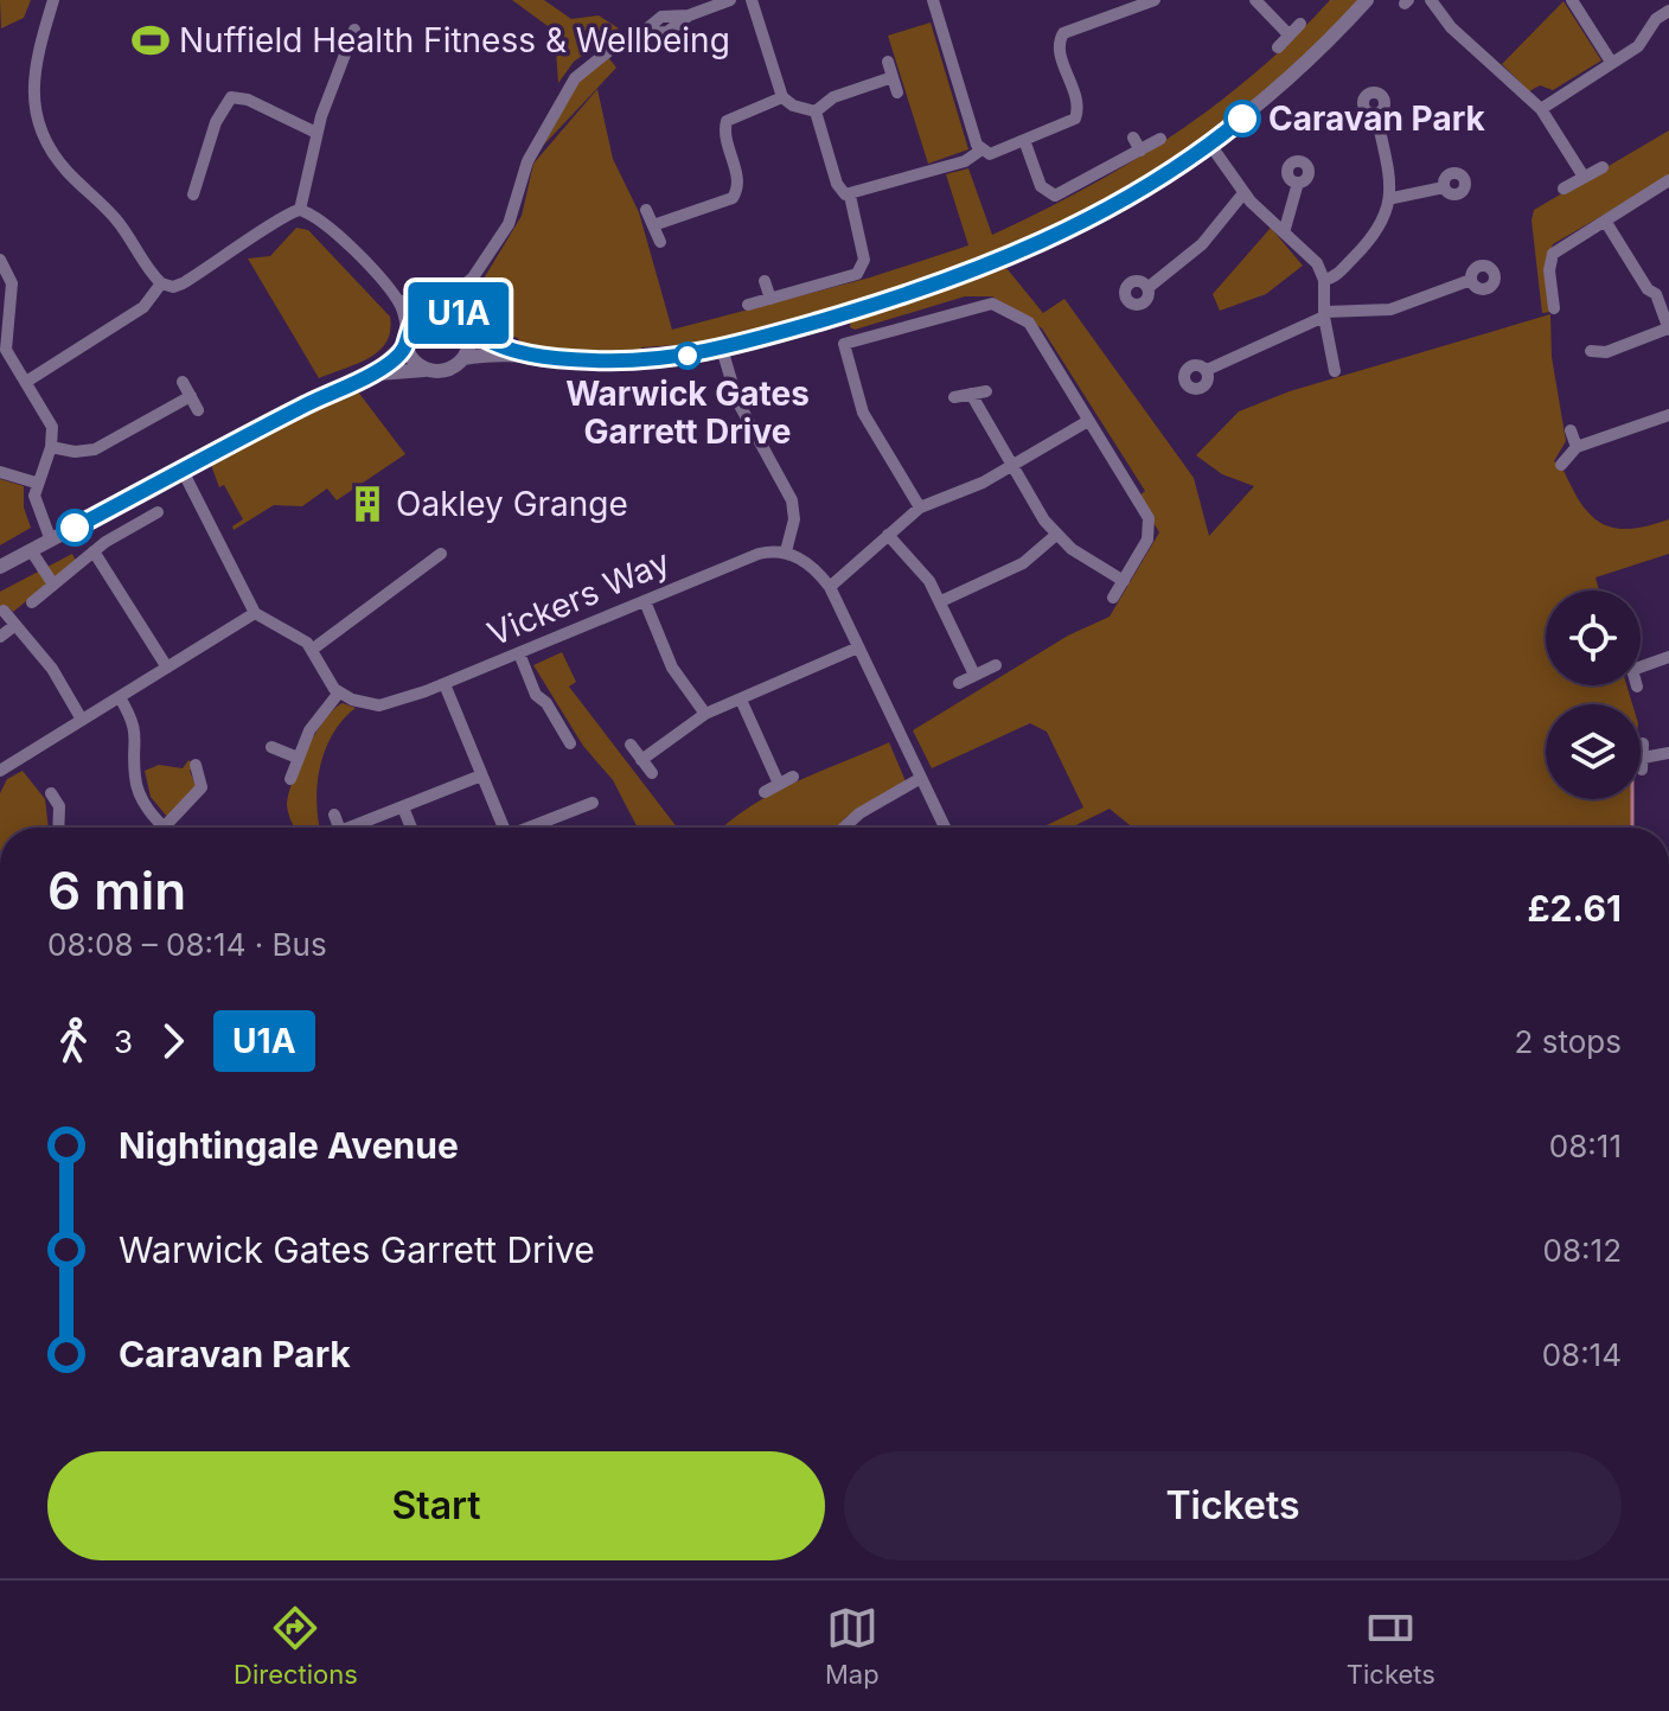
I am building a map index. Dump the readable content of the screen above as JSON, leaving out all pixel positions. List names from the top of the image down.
{
  "streets": {
    "street": ["Vickers Way"]
  },
  "places": {
    "sports": ["Nuffield Health Fitness & Wellbeing"],
    "other": ["Caravan Park", "Warwick Gates Garrett Drive"],
    "building": ["Oakley Grange"]
  },
  "lines": ["bus line U1A"],
  "page": {
    "on_map": "U1A",
    "heading": ["6 min", "08:08 – 08:14 · Bus", "£2.61"],
    "legs": ["3", "U1A", "2 stops"],
    "list": [
      {
        "name": "Nightingale Avenue",
        "value": "08:11"
      },
      {
        "name": "Warwick Gates Garrett Drive",
        "value": "08:12"
      },
      {
        "name": "Caravan Park",
        "value": "08:14"
      }
    ],
    "buttons": ["Start", "Tickets"],
    "tabs": ["Directions", "Map", "Tickets"]
  }
}
